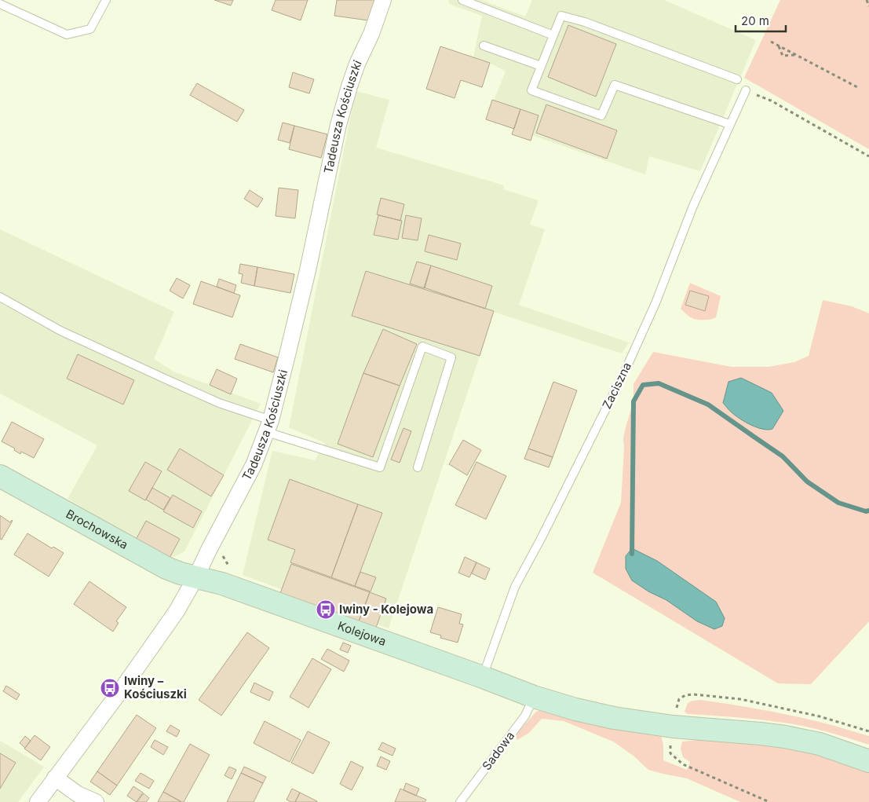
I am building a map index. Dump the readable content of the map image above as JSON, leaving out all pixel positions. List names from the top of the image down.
{
  "streets": {
    "street": ["Tadeusza Kościuszki", "Brochowska", "Kolejowa"],
    "lane": ["Zaciszna", "Sadowa"]
  },
  "crossings": [
    ["Tadeusza Kościuszki", "Brochowska"],
    ["Tadeusza Kościuszki", "Kolejowa"],
    ["Zaciszna", "Kolejowa"],
    ["Brochowska", "Kolejowa"],
    ["Kolejowa", "Sadowa"]
  ],
  "places": {
    "bus stop": ["Iwiny - Kolejowa", "Iwiny – Kościuszki"]
  },
  "scale_bar": "20 m"
}
